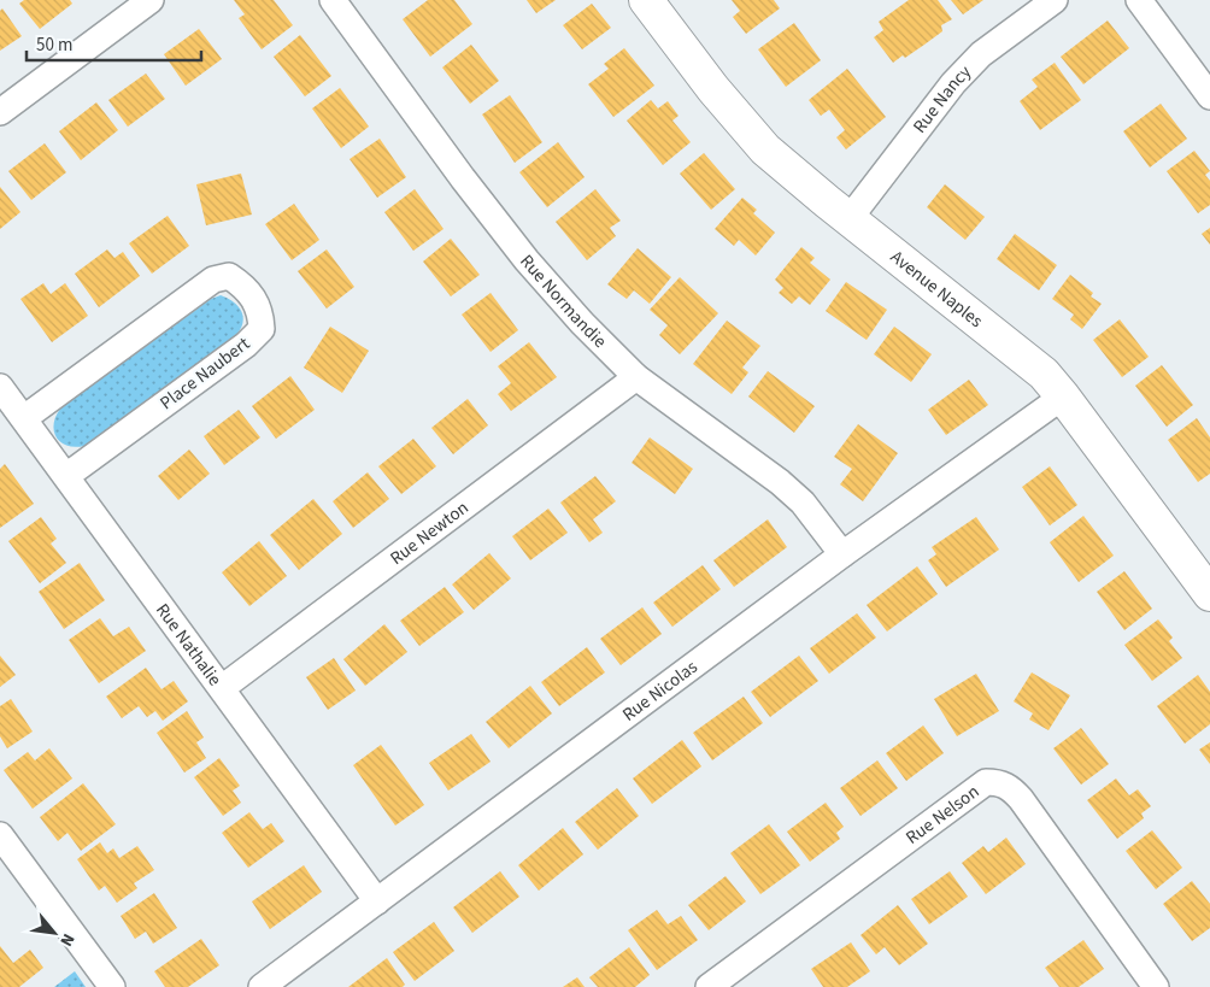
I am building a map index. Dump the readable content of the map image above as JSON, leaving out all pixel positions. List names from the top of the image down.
{
  "streets": {
    "street": [
      "Rue Nancy",
      "Avenue Naples",
      "Rue Normandie",
      "Place Naubert",
      "Rue Newton",
      "Rue Nathalie",
      "Rue Nicolas",
      "Rue Nelson"
    ]
  },
  "crossings": [
    ["Rue Nancy", "Avenue Naples"],
    ["Avenue Naples", "Rue Nicolas"],
    ["Rue Normandie", "Rue Newton"],
    ["Rue Normandie", "Rue Nicolas"],
    ["Place Naubert", "Rue Nathalie"],
    ["Rue Newton", "Rue Nathalie"],
    ["Rue Nathalie", "Rue Nicolas"]
  ],
  "scale_bar": "50 m",
  "north": "bottom right"
}
